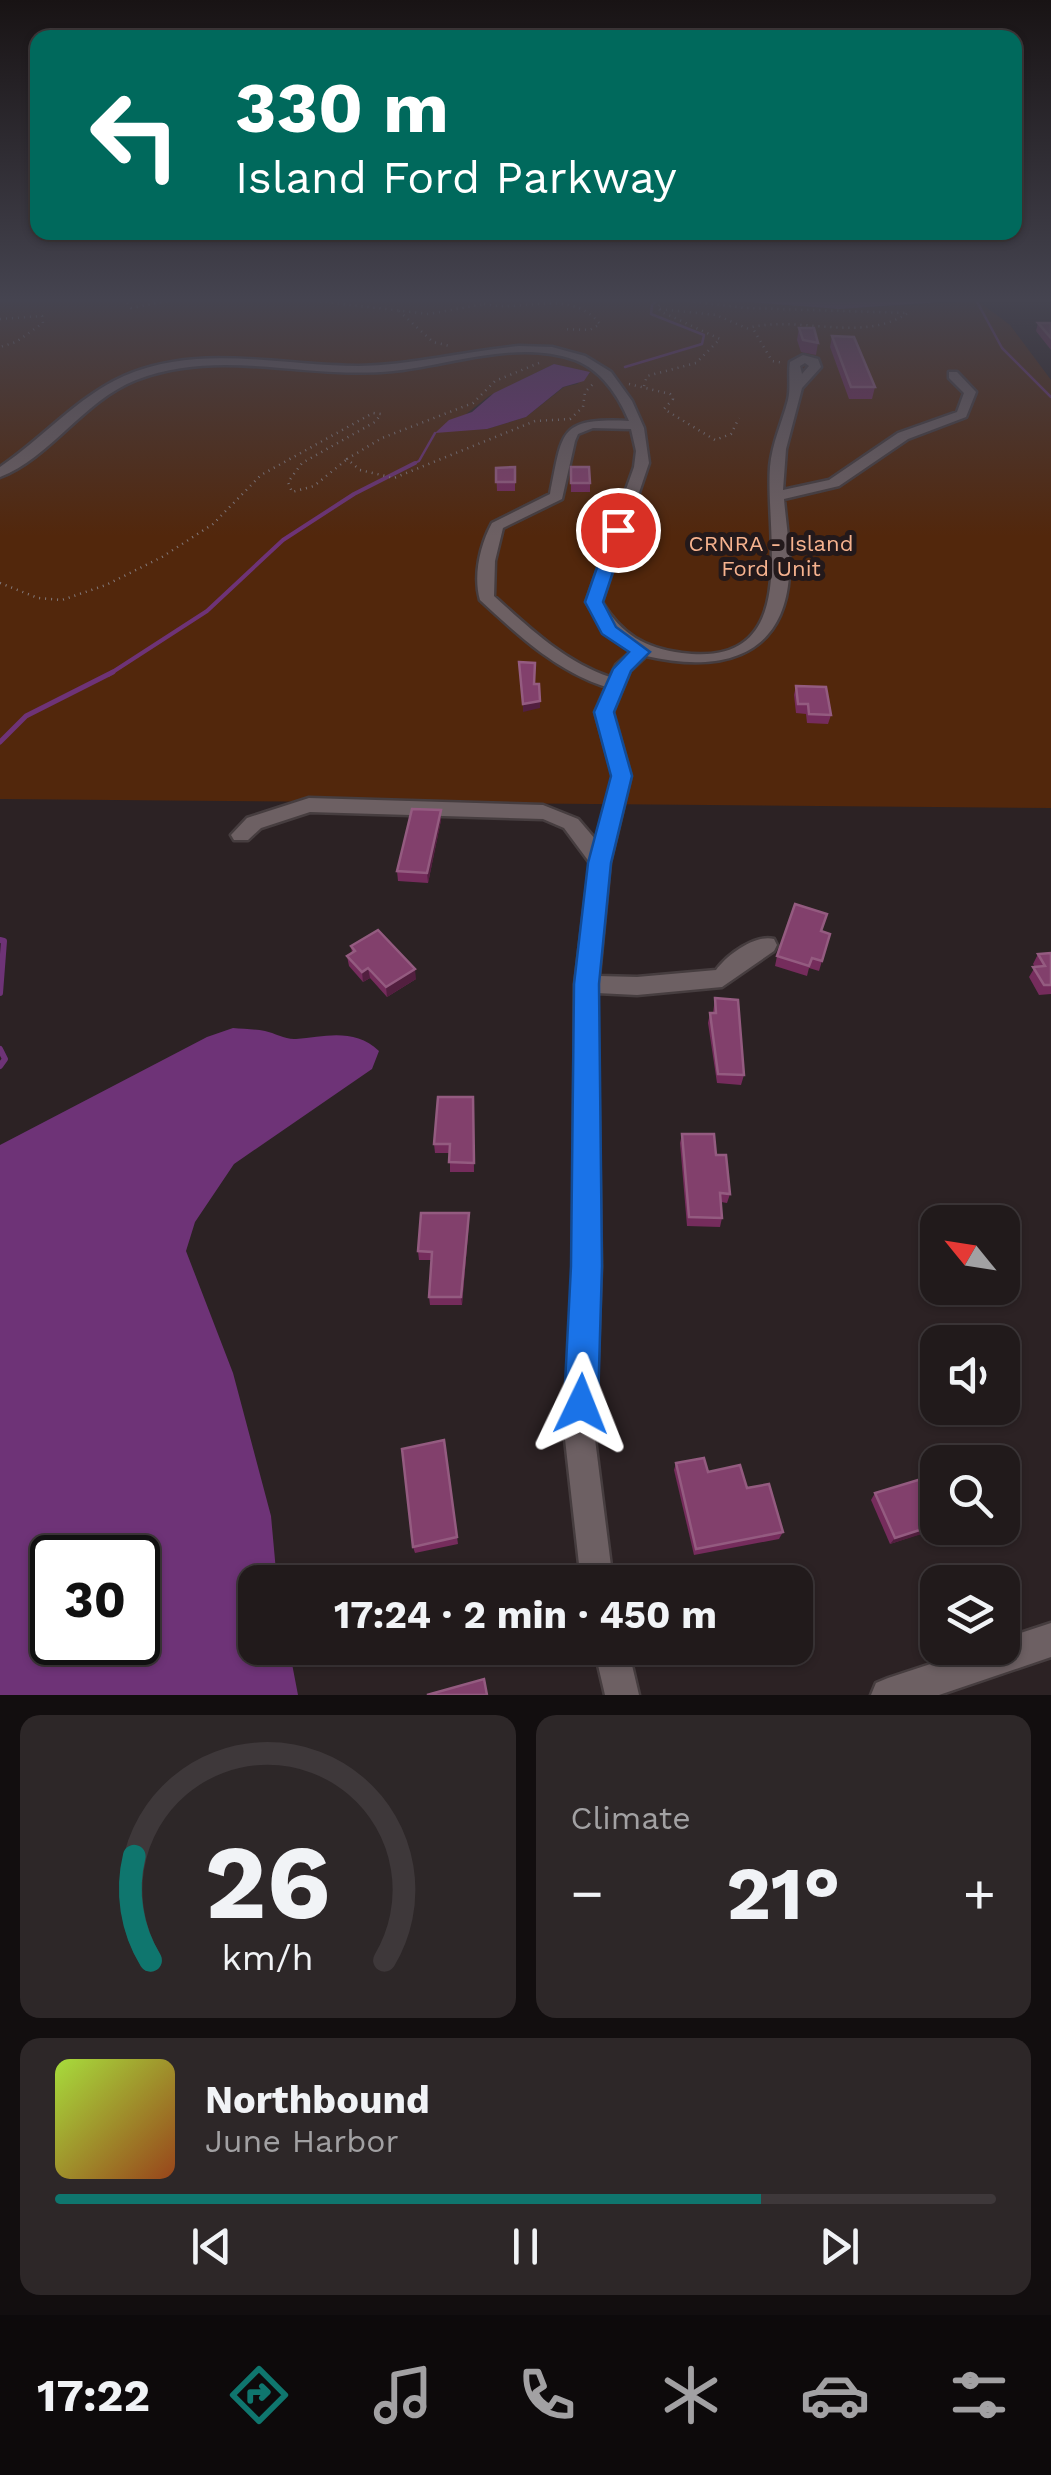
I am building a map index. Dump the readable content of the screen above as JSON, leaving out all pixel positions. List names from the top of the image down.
{
  "parks": ["CRNRA - Island Ford Unit"],
  "north": "top left",
  "page": {
    "turn": ["330 m", "Island Ford Parkway"],
    "limit": "30",
    "trip": "17:24 · 2 min · 450 m",
    "tile": "Climate",
    "heat": ["−", "21°", "+"],
    "song": ["Northbound", "June Harbor"],
    "tabs": "17:22",
    "gauge": ["26", "km/h"]
  }
}
